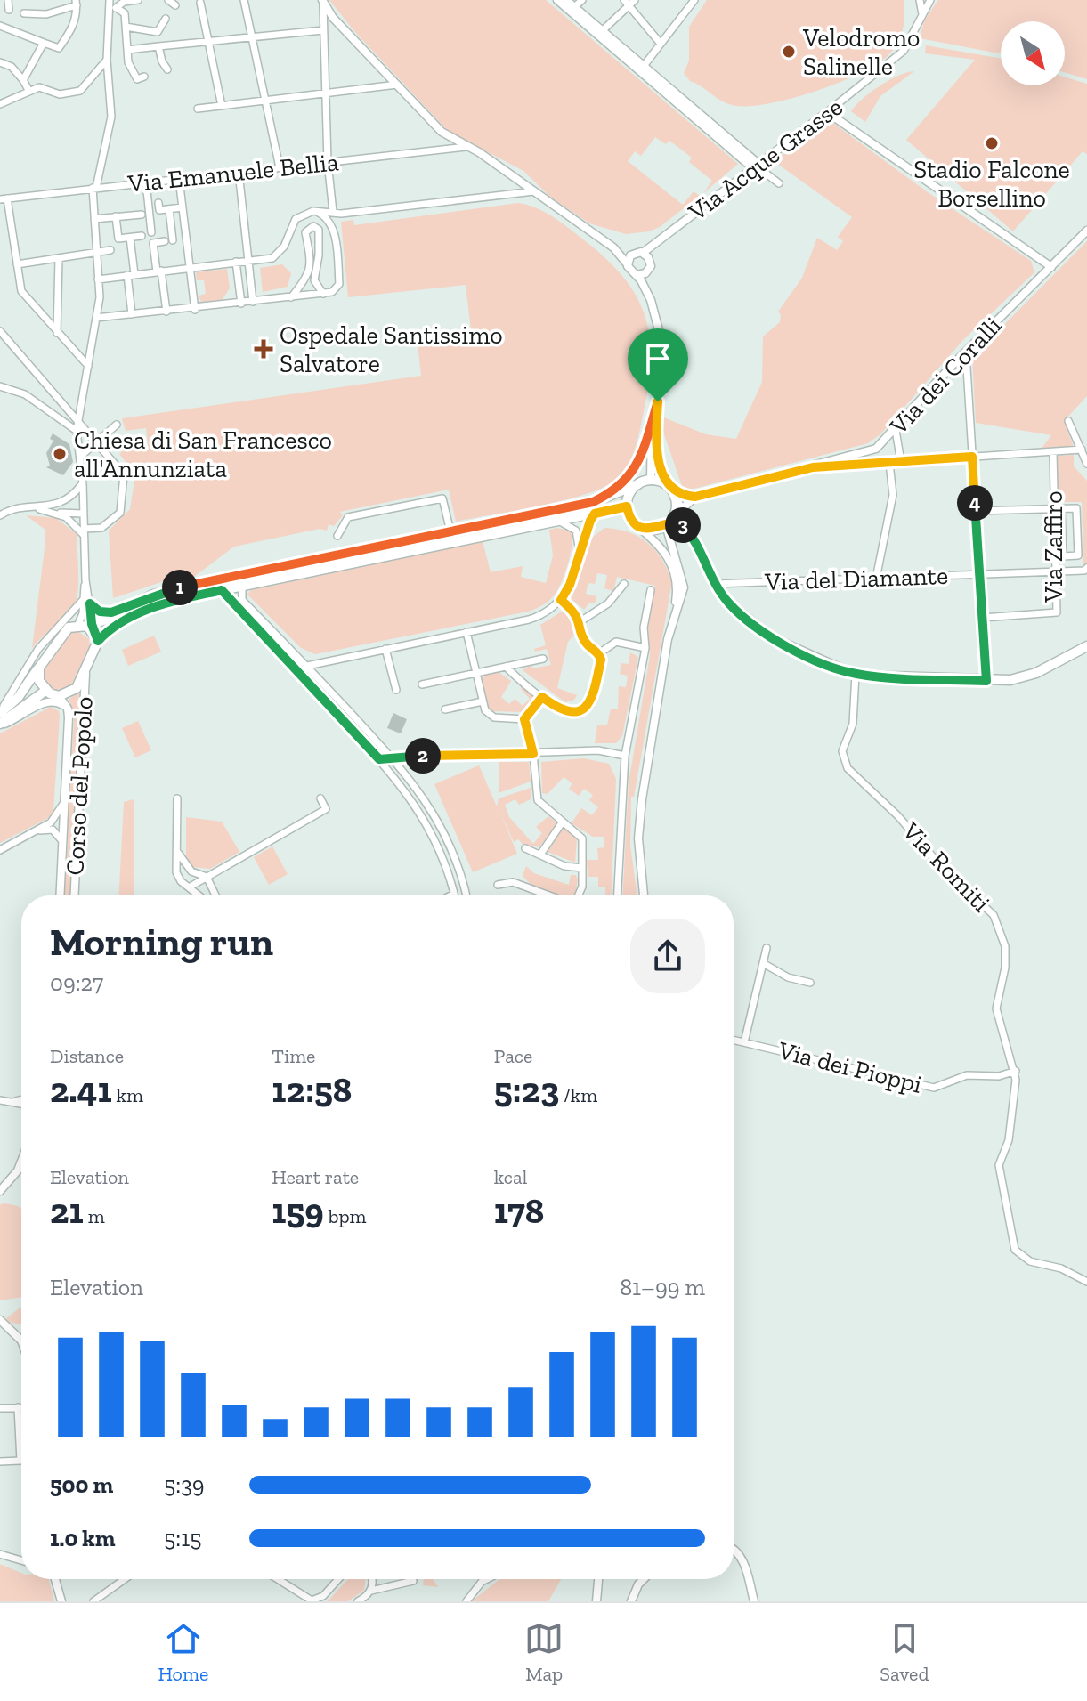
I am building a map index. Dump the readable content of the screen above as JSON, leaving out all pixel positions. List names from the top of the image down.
{
  "streets": {
    "street": [
      "Via Acque Grasse",
      "Via Emanuele Bellia",
      "Via dei Coralli",
      "Via Zaffiro",
      "Via del Diamante",
      "Corso del Popolo",
      "Via Romiti",
      "Via dei Pioppi"
    ]
  },
  "crossings": [
    ["Via Zaffiro", "Via del Diamante"],
    ["Via Romiti", "Via dei Pioppi"]
  ],
  "places": {
    "other": ["Velodromo Salinelle", "Stadio Falcone Borsellino", "Chiesa di San Francesco all'Annunziata"],
    "health": ["Ospedale Santissimo Salvatore"]
  },
  "north": "bottom right",
  "page": {
    "pins": [
      "4",
      "3",
      "1",
      "2"
    ],
    "heading": ["Morning run", "09:27"],
    "stats": [
      ["Distance", "2.41 km"],
      ["Time", "12:58"],
      ["Pace", "5:23 /km"],
      ["Elevation", "21 m"],
      ["Heart rate", "159 bpm"],
      ["kcal", "178"]
    ],
    "chart": ["Elevation", "81–99 m"],
    "list": [
      {
        "name": "500 m",
        "note": "5:39"
      },
      {
        "name": "1.0 km",
        "note": "5:15"
      }
    ],
    "tabs": ["Home", "Map", "Saved"]
  }
}
